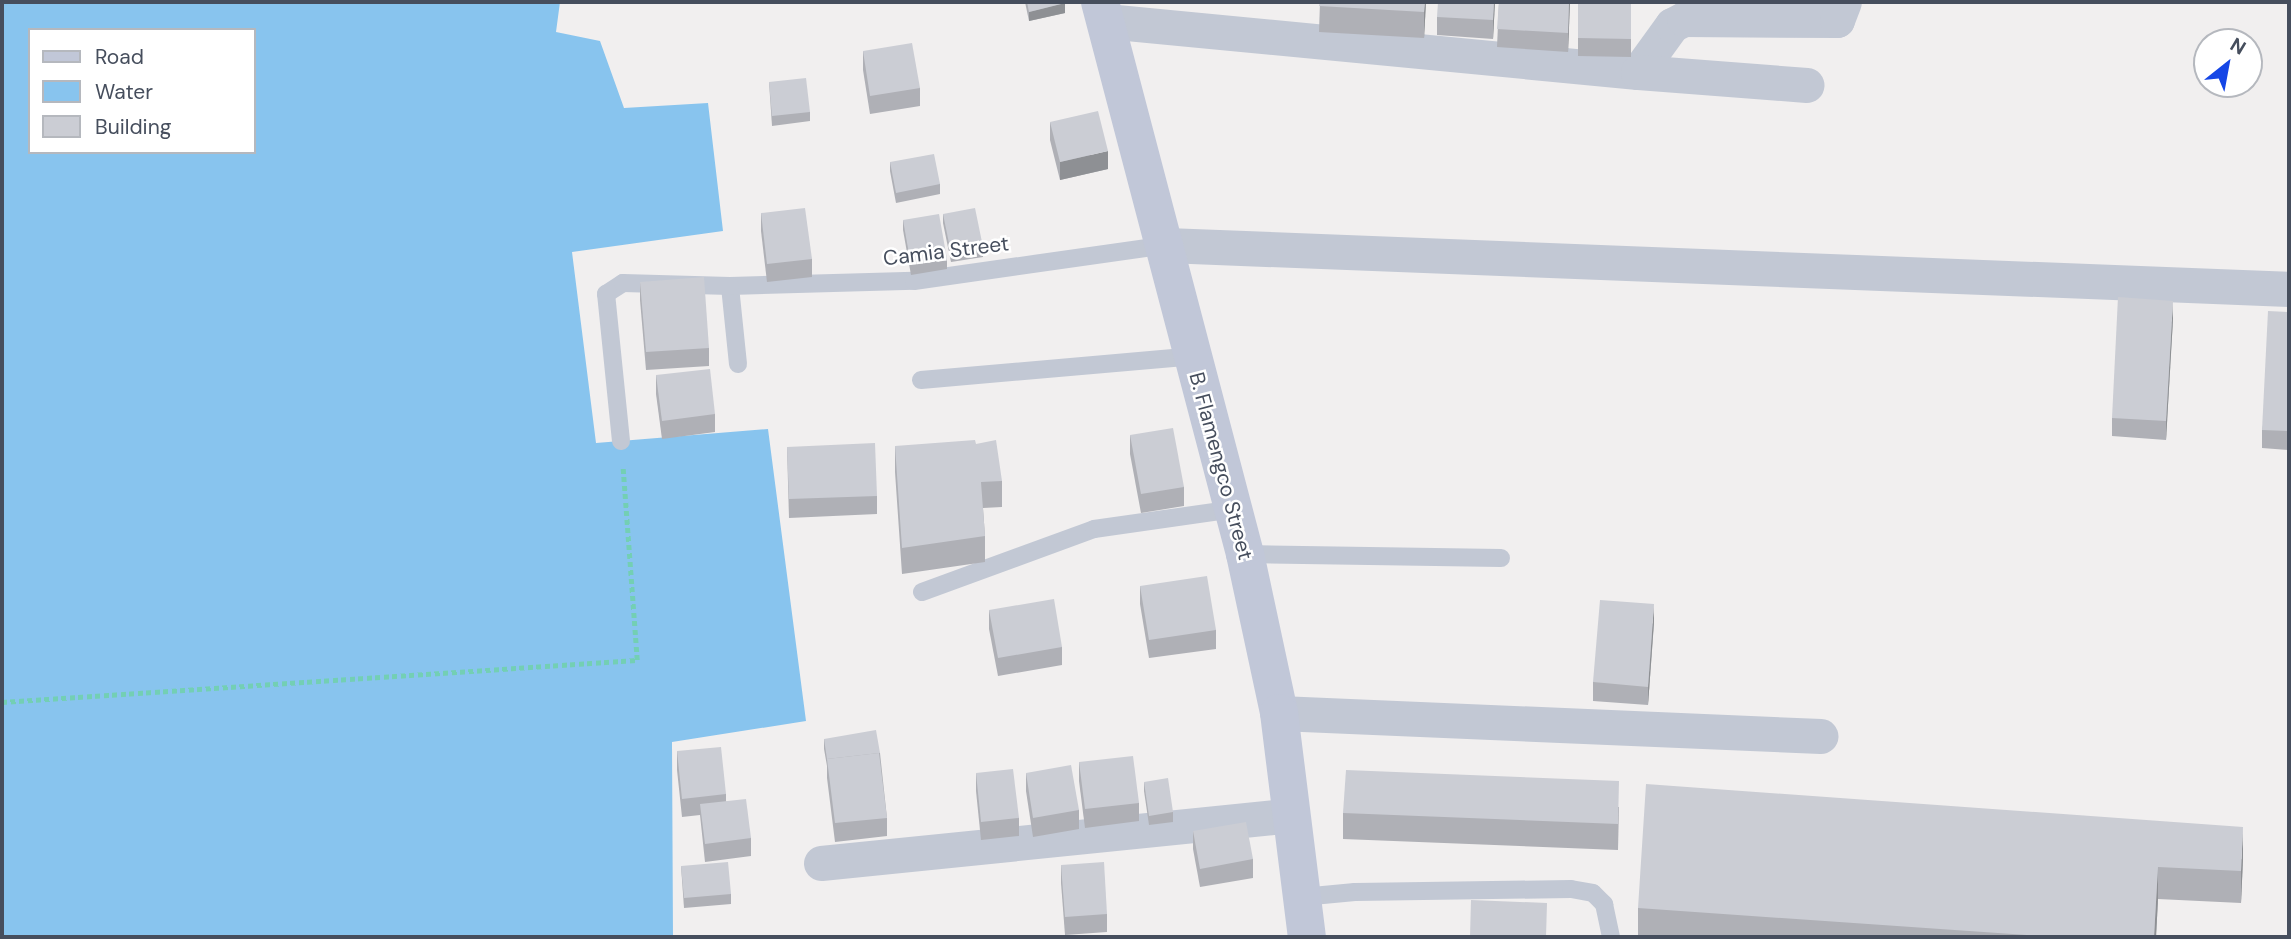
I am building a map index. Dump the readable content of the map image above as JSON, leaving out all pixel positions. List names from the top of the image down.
{
  "streets": {
    "main road": ["B. Flamengco Street"],
    "lane": ["Camia Street"]
  },
  "crossings": [
    ["Camia Street", "B. Flamengco Street"]
  ],
  "legend": ["Road", "Water", "Building"],
  "north": "top right"
}
